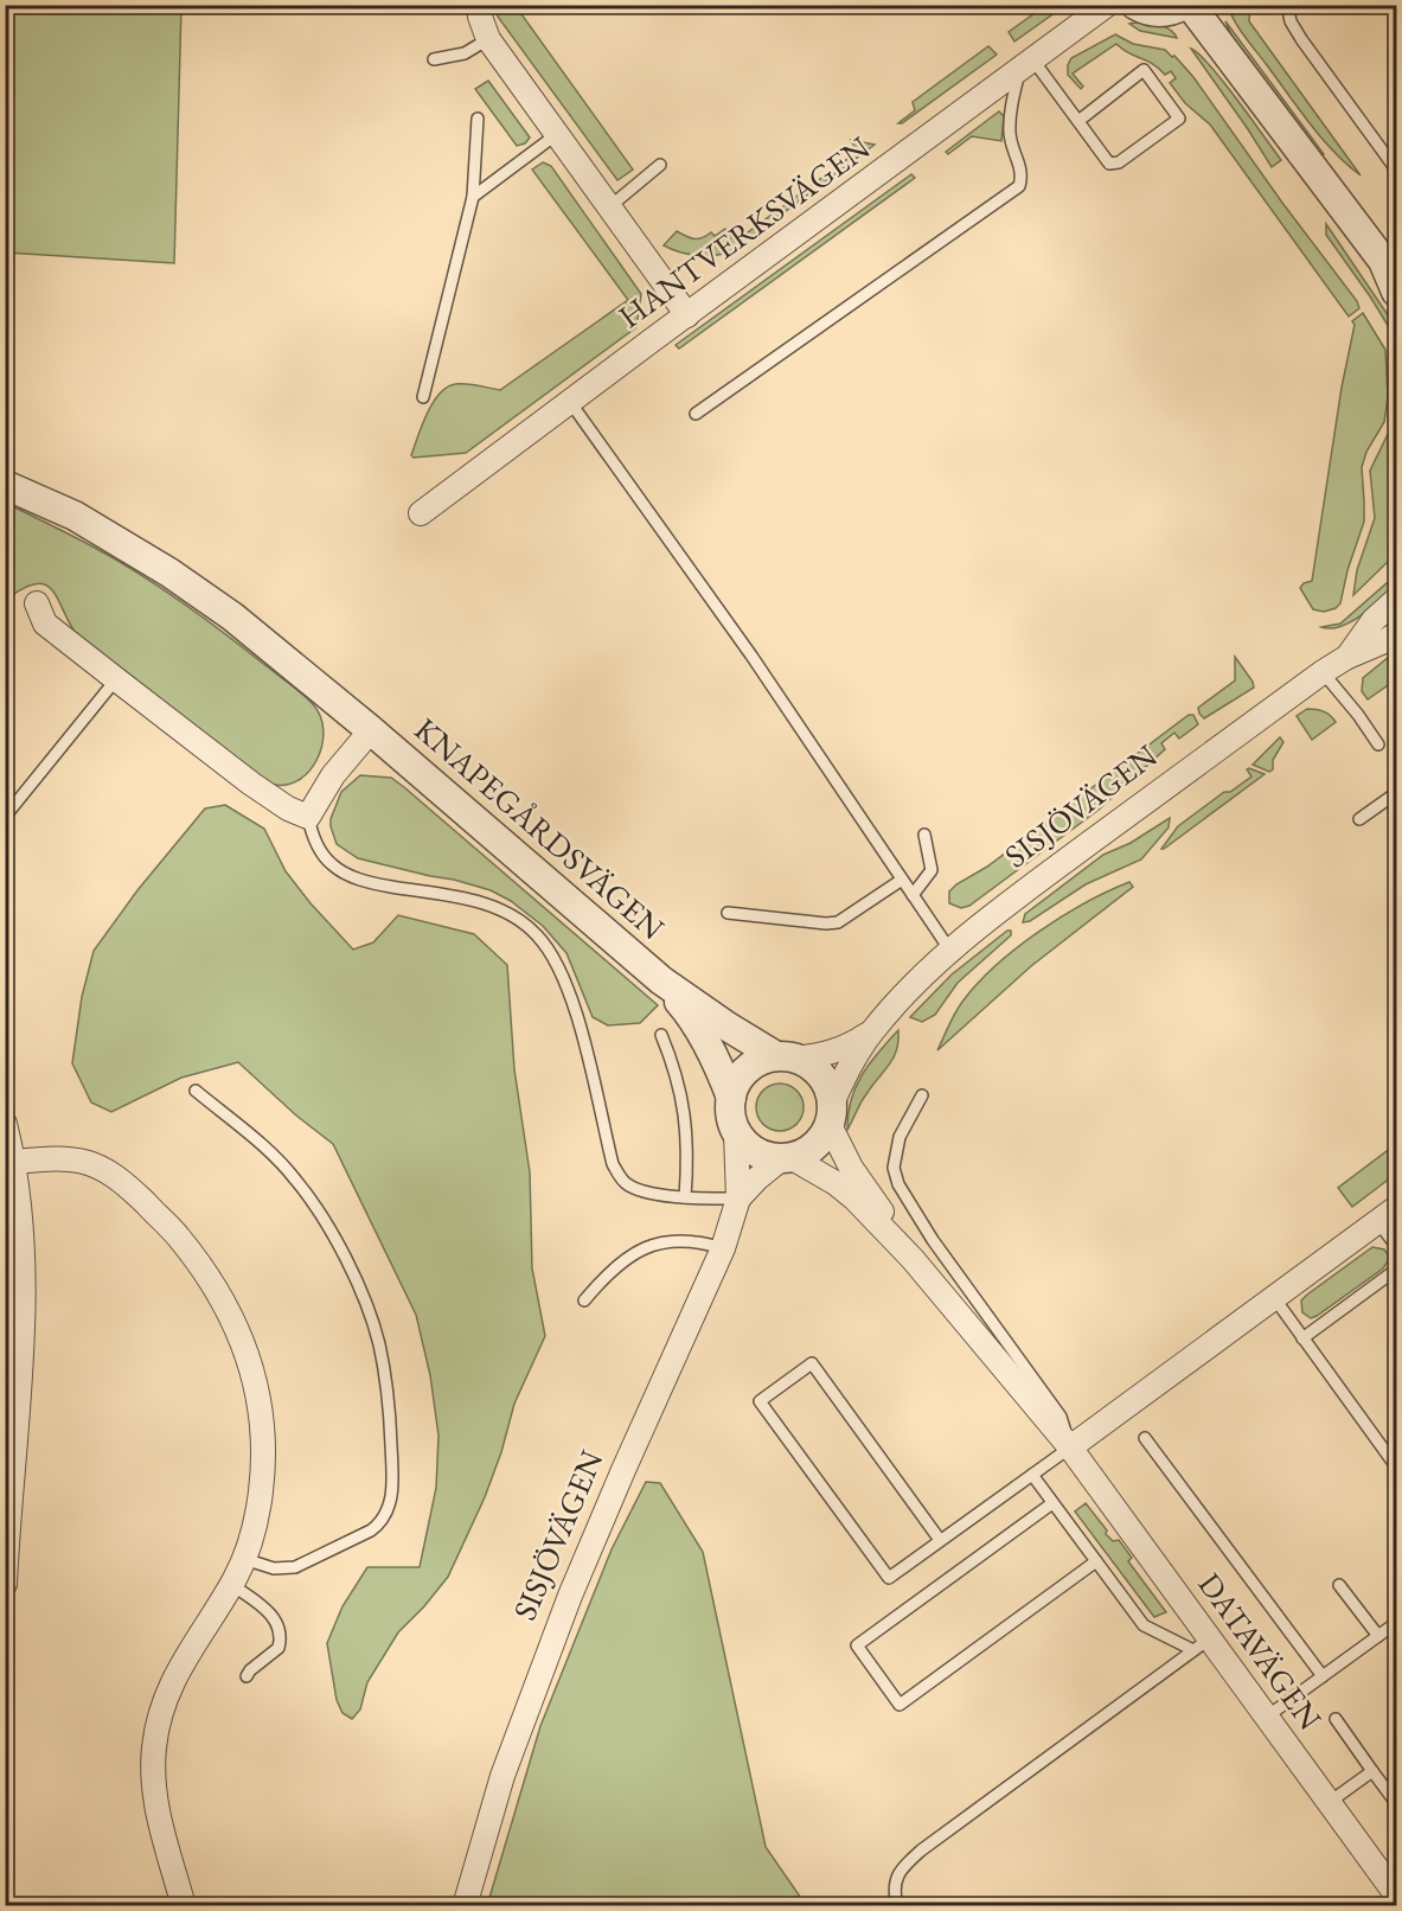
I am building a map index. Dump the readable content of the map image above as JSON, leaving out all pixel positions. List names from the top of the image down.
{
  "streets": {
    "street": [
      "HANTVERKSVÄGEN",
      "SISJÖVÄGEN",
      "KNAPEGÅRDSVÄGEN",
      "DATAVÄGEN"
    ]
  },
  "crossings": [
    ["SISJÖVÄGEN", "KNAPEGÅRDSVÄGEN"],
    ["SISJÖVÄGEN", "DATAVÄGEN"],
    ["KNAPEGÅRDSVÄGEN", "DATAVÄGEN"]
  ]
}
